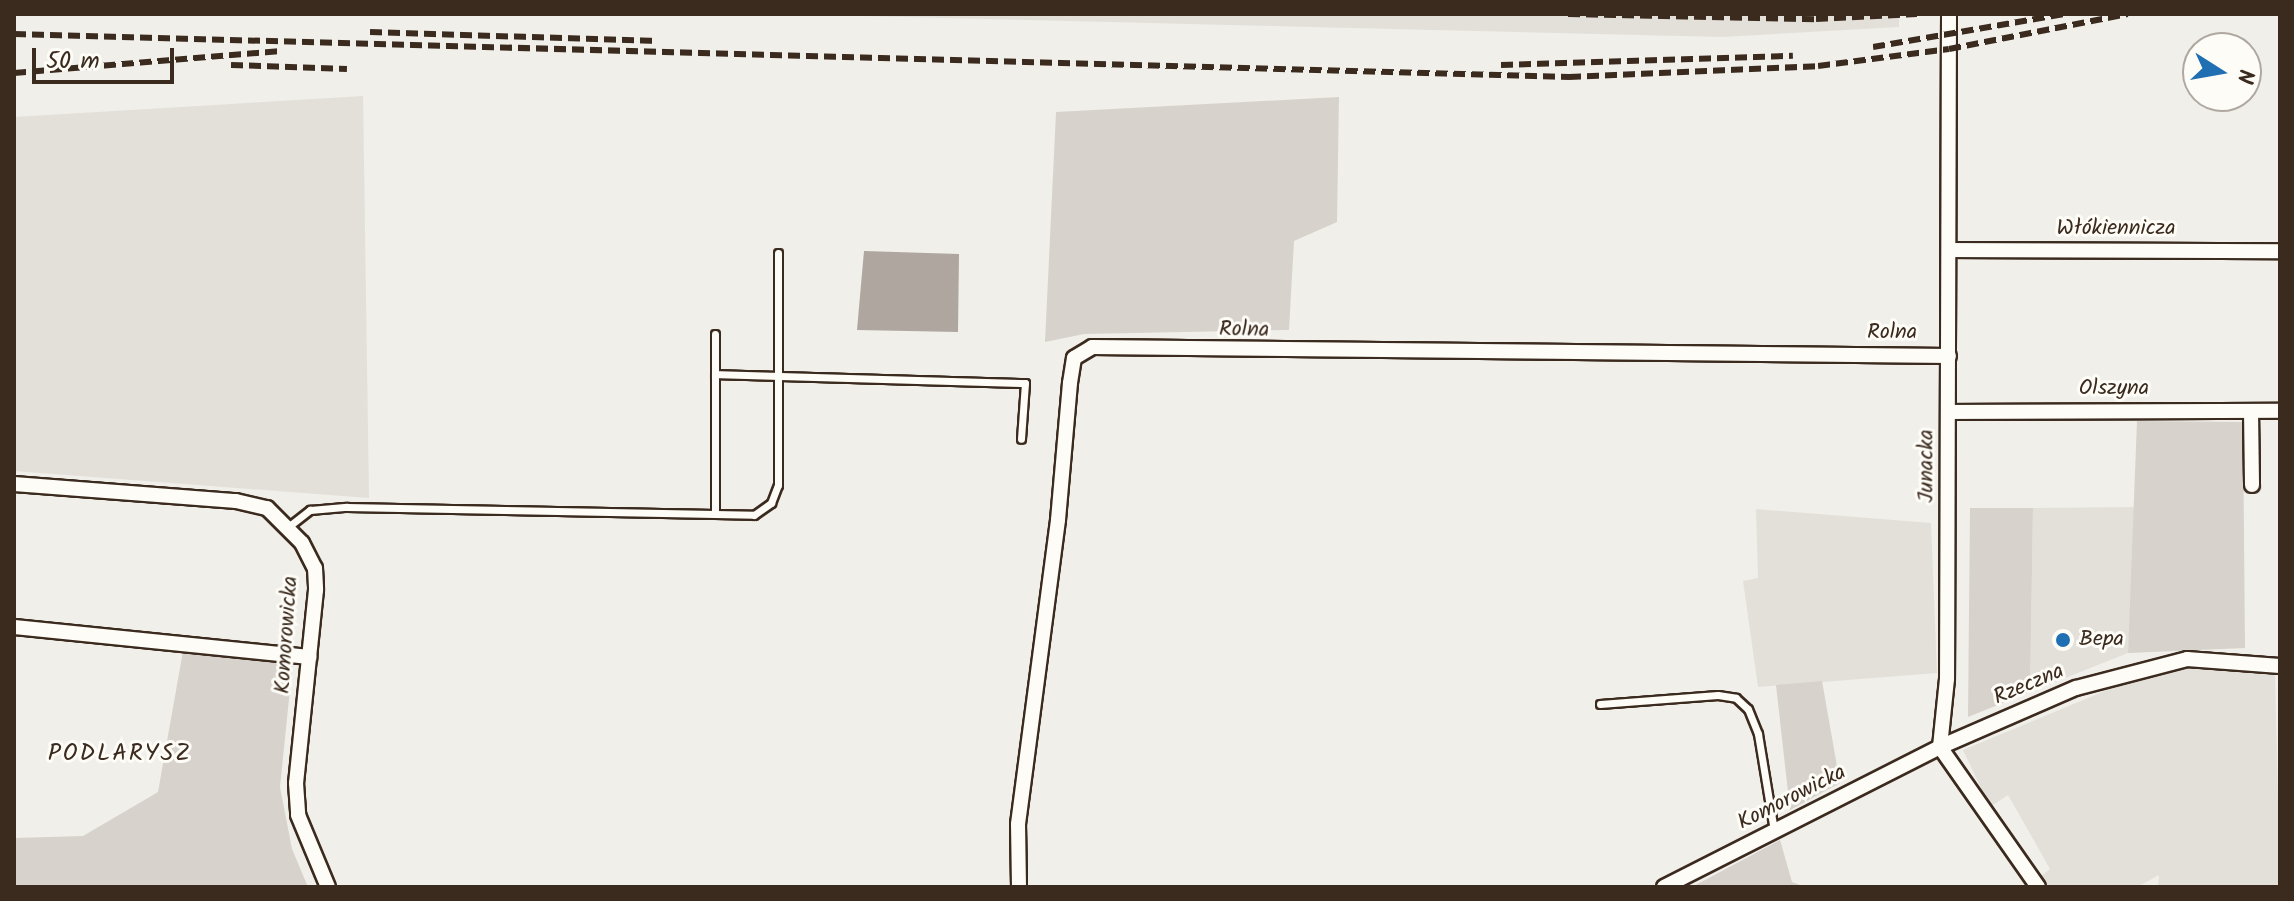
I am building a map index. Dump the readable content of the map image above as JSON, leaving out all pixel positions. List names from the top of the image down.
{
  "streets": {
    "street": [
      "Włókiennicza",
      "Rolna",
      "Olszyna",
      "Junacka",
      "Komorowicka",
      "Rzeczna"
    ]
  },
  "crossings": [
    ["Włókiennicza", "Junacka"],
    ["Rolna", "Junacka"],
    ["Olszyna", "Junacka"],
    ["Junacka", "Komorowicka"],
    ["Junacka", "Rzeczna"],
    ["Komorowicka", "Rzeczna"]
  ],
  "districts": ["PODLARYSZ"],
  "places": ["Bepa"],
  "scale_bar": "50 m",
  "north": "right"
}
